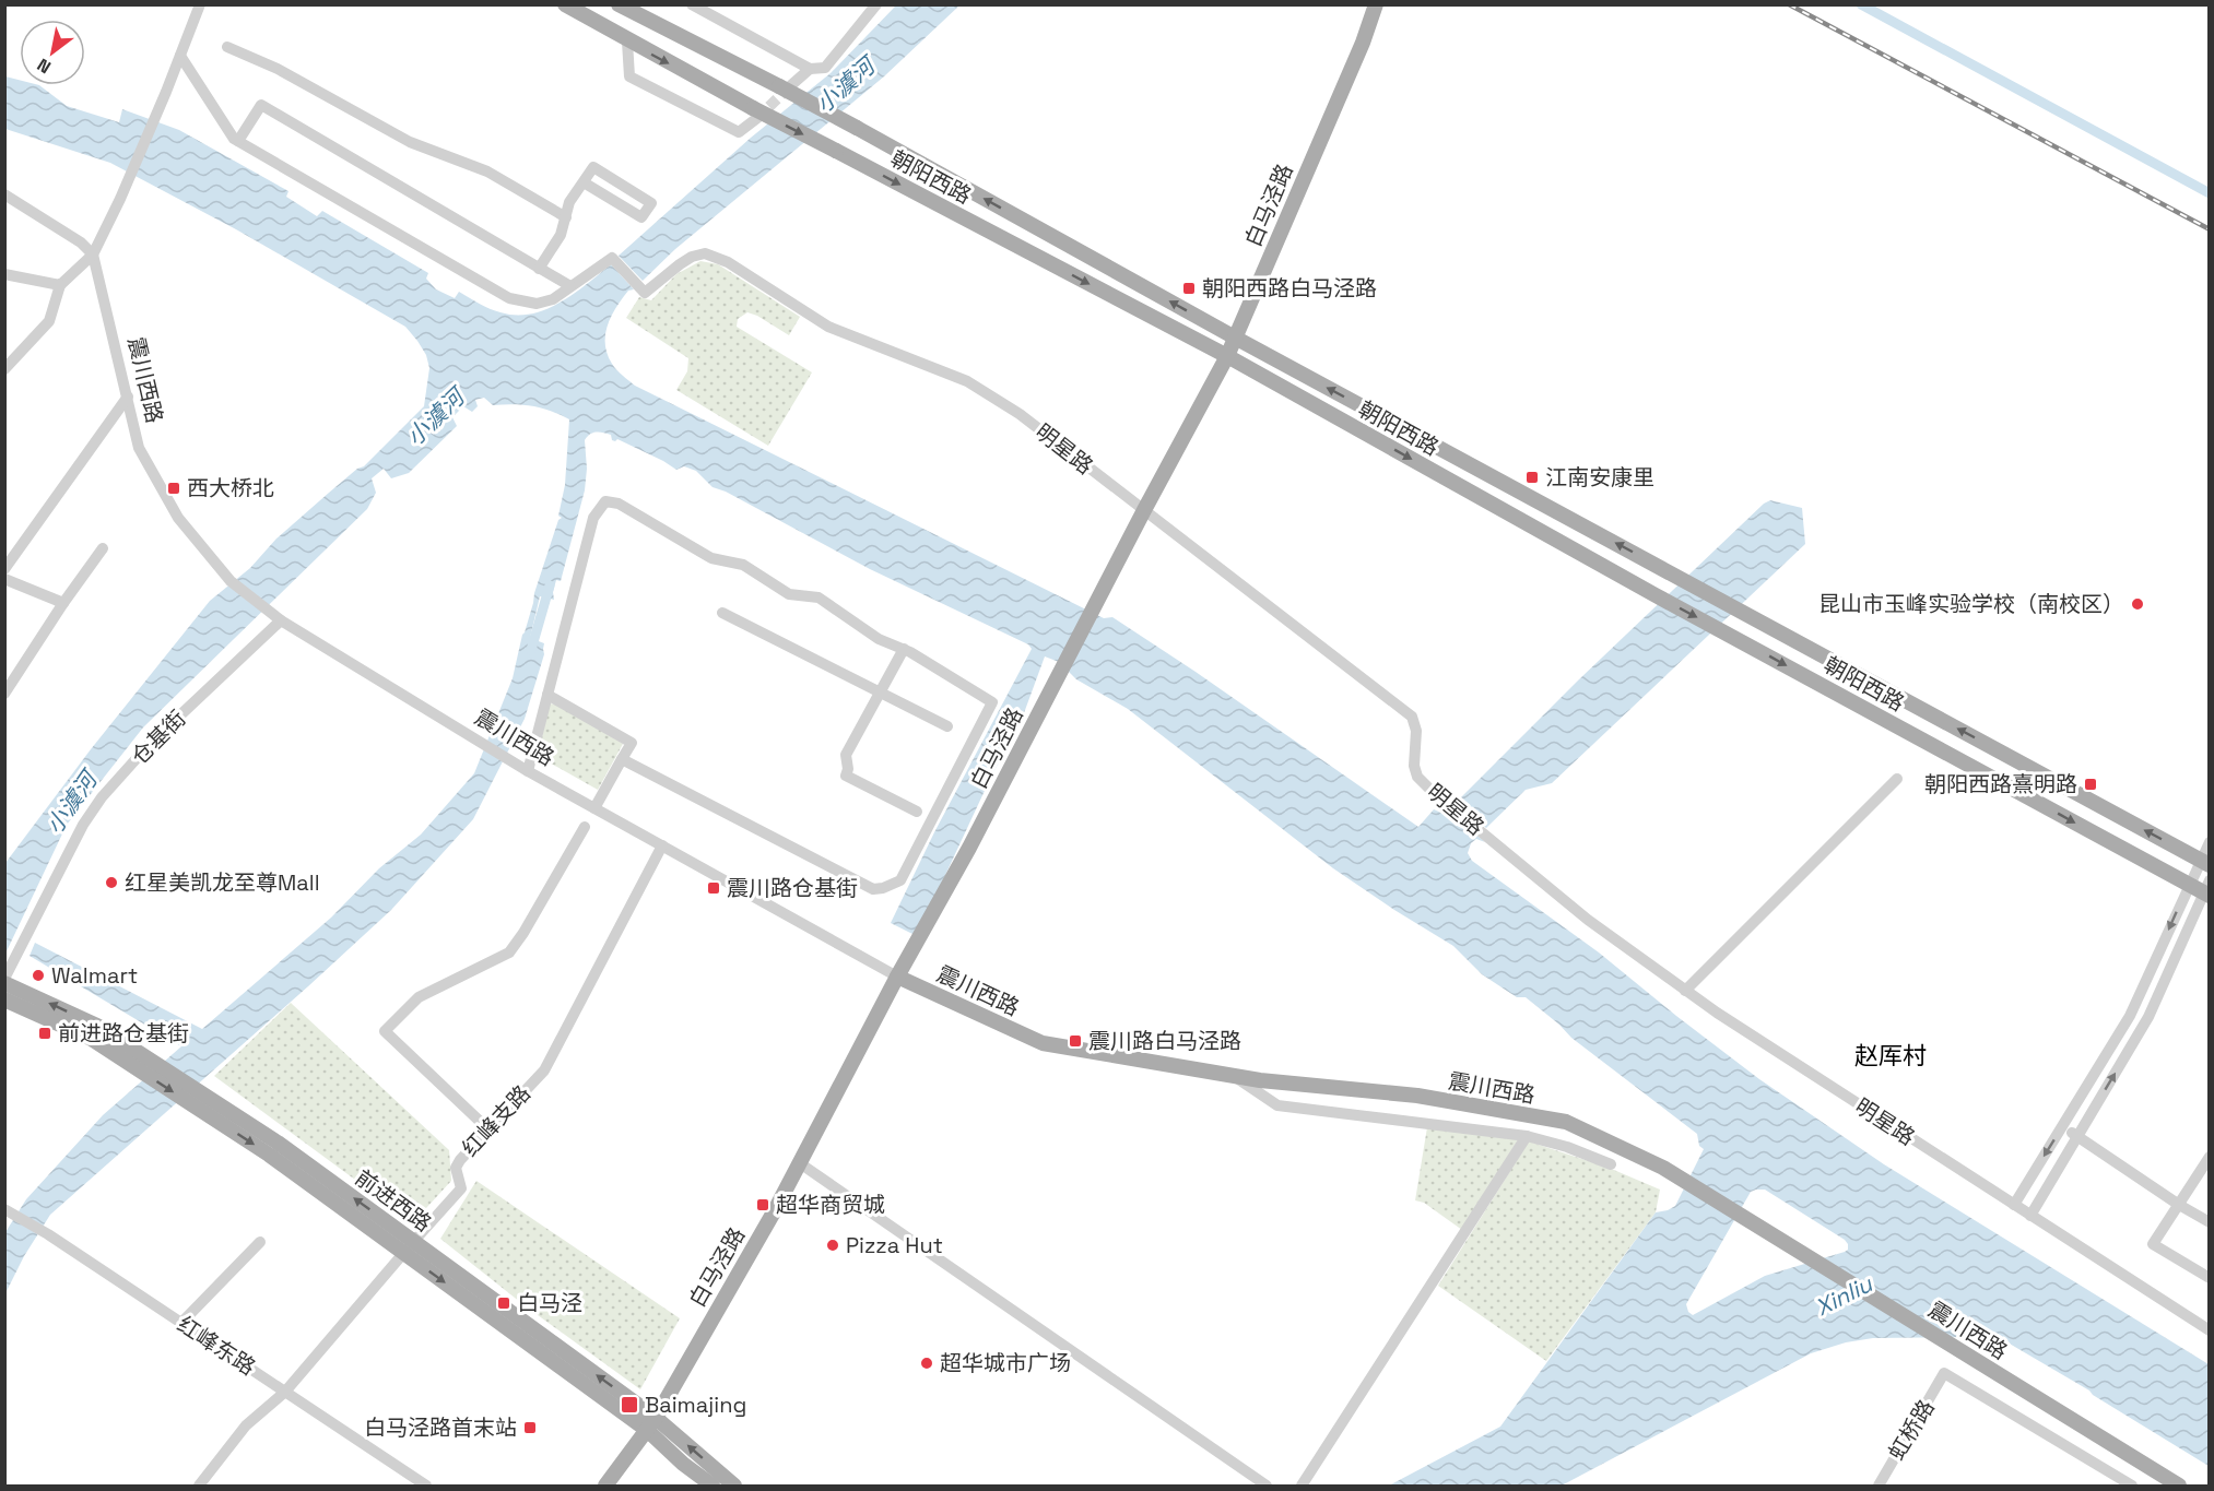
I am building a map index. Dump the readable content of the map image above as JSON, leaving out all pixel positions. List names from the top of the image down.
{
  "streets": {
    "main road": [
      "朝阳西路",
      "白马泾路",
      "震川西路",
      "前进西路"
    ],
    "street": [
      "明星路",
      "仓基街",
      "红峰支路",
      "红峰东路",
      "虹桥路"
    ]
  },
  "crossings": [
    ["朝阳西路", "白马泾路"],
    ["白马泾路", "震川西路"],
    ["白马泾路", "明星路"],
    ["白马泾路", "前进西路"],
    ["震川西路", "仓基街"],
    ["震川西路", "红峰支路"],
    ["仓基街", "前进西路"],
    ["红峰支路", "前进西路"],
    ["红峰支路", "红峰东路"]
  ],
  "districts": ["赵厍村"],
  "water": ["小澞河", "Xinliu"],
  "places": {
    "transit": [
      "朝阳西路白马泾路",
      "江南安康里",
      "西大桥北",
      "朝阳西路熹明路",
      "震川路仓基街",
      "前进路仓基街",
      "震川路白马泾路",
      "超华商贸城",
      "白马泾",
      "Baimajing",
      "白马泾路首末站"
    ],
    "other": [
      "昆山市玉峰实验学校（南校区）",
      "红星美凯龙至尊Mall",
      "Walmart",
      "Pizza Hut",
      "超华城市广场"
    ]
  },
  "north": "bottom left"
}
